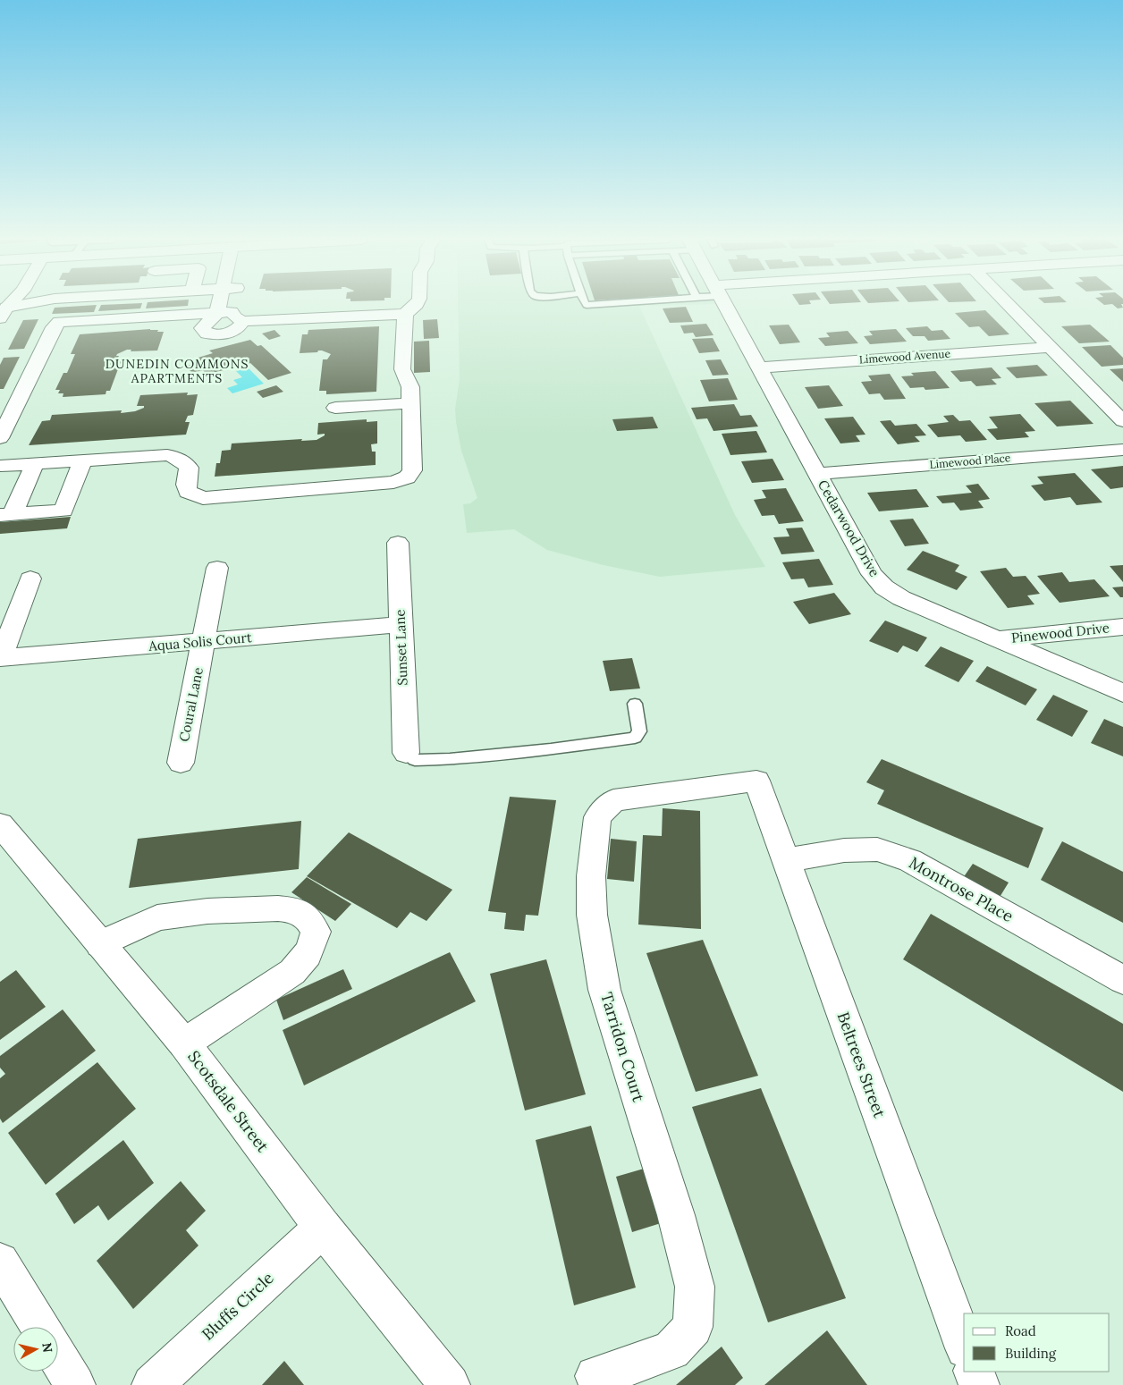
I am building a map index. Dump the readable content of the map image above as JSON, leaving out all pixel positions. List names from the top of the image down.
{
  "streets": {
    "street": [
      "Limewood Avenue",
      "Limewood Place",
      "Cedarwood Drive",
      "Pinewood Drive",
      "Aqua Solis Court",
      "Sunset Lane",
      "Coural Lane",
      "Montrose Place",
      "Tarridon Court",
      "Beltrees Street",
      "Scotsdale Street",
      "Bluffs Circle"
    ]
  },
  "crossings": [
    ["Limewood Avenue", "Cedarwood Drive"],
    ["Limewood Place", "Cedarwood Drive"],
    ["Cedarwood Drive", "Pinewood Drive"],
    ["Aqua Solis Court", "Sunset Lane"],
    ["Aqua Solis Court", "Coural Lane"],
    ["Montrose Place", "Beltrees Street"],
    ["Tarridon Court", "Beltrees Street"],
    ["Scotsdale Street", "Bluffs Circle"]
  ],
  "districts": ["DUNEDIN COMMONS APARTMENTS"],
  "legend": ["Road", "Building"],
  "north": "right"
}
